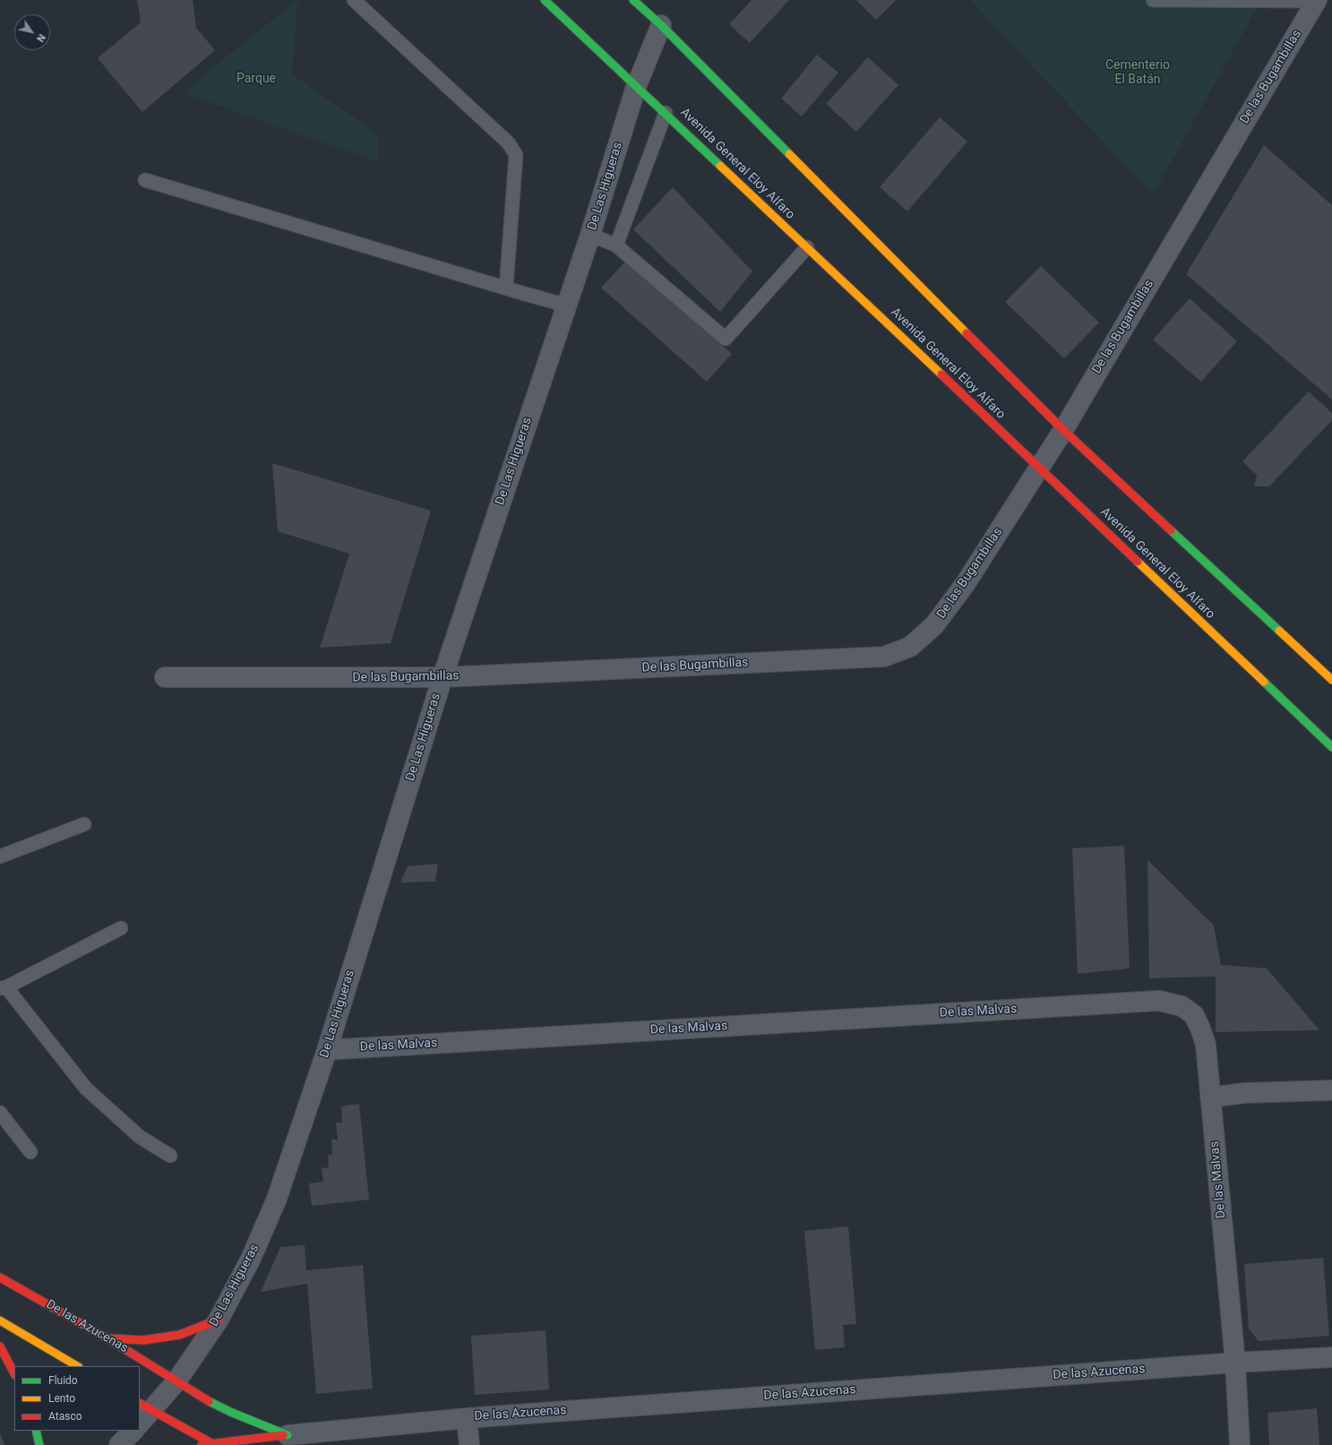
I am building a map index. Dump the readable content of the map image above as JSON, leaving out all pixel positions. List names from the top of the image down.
{
  "streets": {
    "main road": ["Avenida General Eloy Alfaro", "De las Azucenas"],
    "street": ["De las Bugambillas", "De Las Higueras", "De las Malvas"]
  },
  "crossings": [
    ["De las Bugambillas", "Avenida General Eloy Alfaro"],
    ["De las Bugambillas", "De Las Higueras"],
    ["Avenida General Eloy Alfaro", "De Las Higueras"],
    ["De Las Higueras", "De las Malvas"],
    ["De Las Higueras", "De las Azucenas"],
    ["De las Malvas", "De las Azucenas"]
  ],
  "parks": ["Cementerio El Batán", "Parque"],
  "legend": ["Fluido", "Lento", "Atasco"],
  "north": "bottom right"
}
